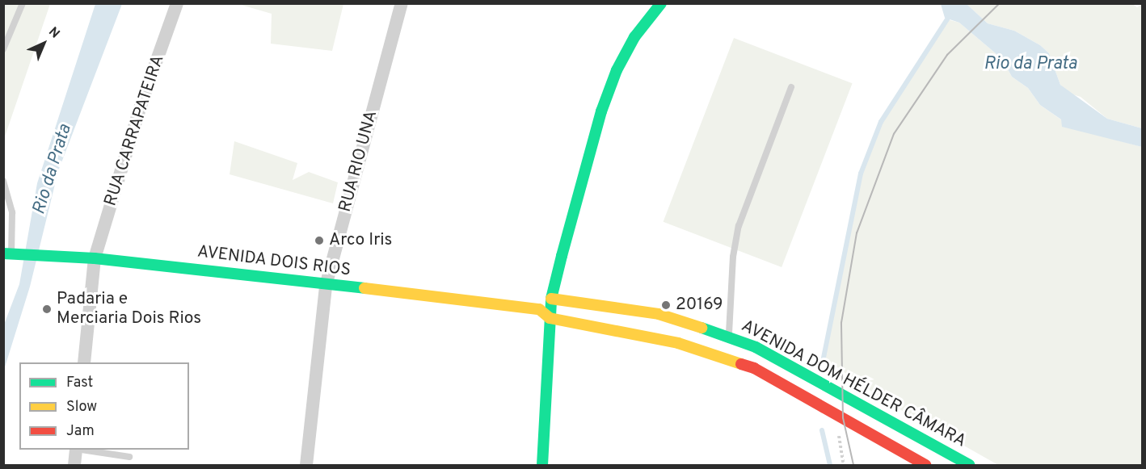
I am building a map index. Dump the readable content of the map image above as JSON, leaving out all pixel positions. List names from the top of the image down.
{
  "streets": {
    "main road": ["AVENIDA DOIS RIOS", "AVENIDA DOM HÉLDER CÂMARA"],
    "street": ["RUA CARRAPATEIRA", "RUA RIO UNA"]
  },
  "crossings": [
    ["RUA CARRAPATEIRA", "AVENIDA DOIS RIOS"],
    ["RUA RIO UNA", "AVENIDA DOIS RIOS"]
  ],
  "water": ["Rio da Prata"],
  "places": ["Arco Iris", "20169", "Padaria e Merciaria Dois Rios"],
  "legend": ["Fast", "Slow", "Jam"],
  "north": "top right"
}
